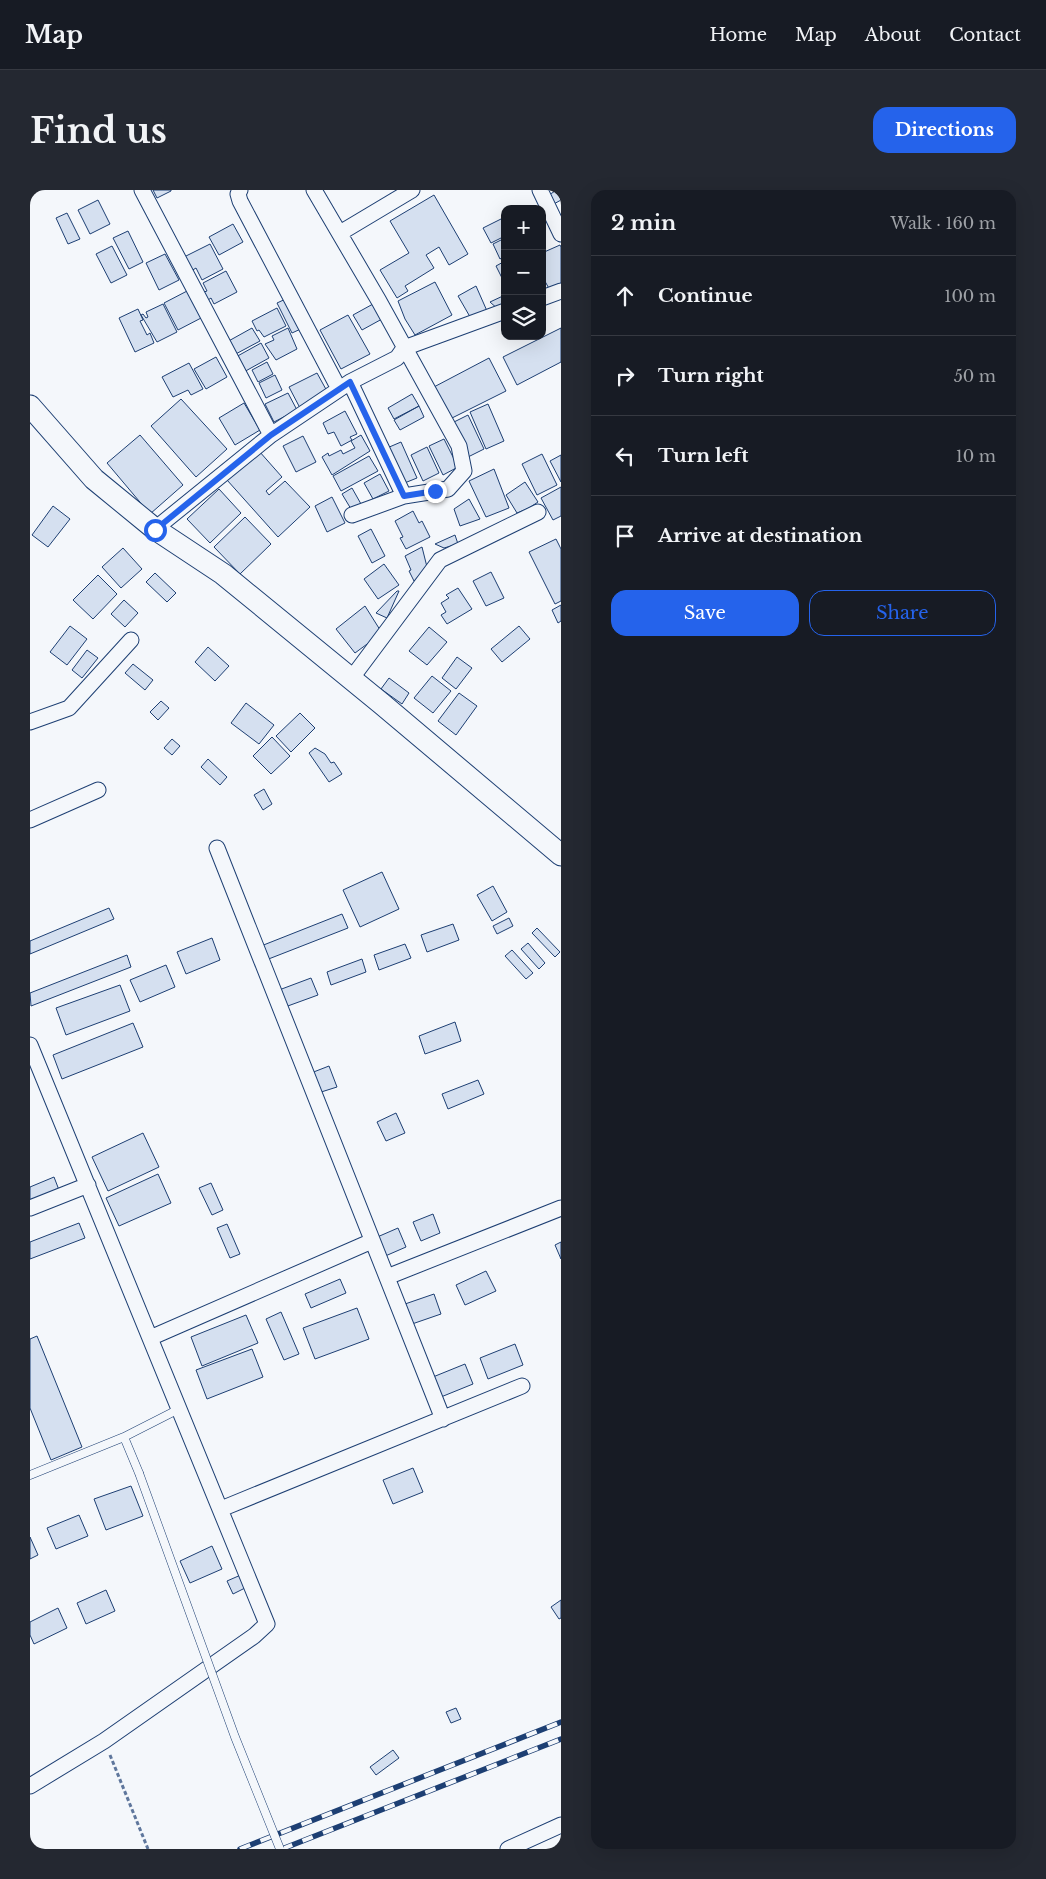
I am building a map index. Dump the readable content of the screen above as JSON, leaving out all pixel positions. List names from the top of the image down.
{
  "page": {
    "header": "Map",
    "nav": [
      "Home",
      "Map",
      "About",
      "Contact"
    ],
    "buttons": [
      "Directions",
      ["Save", "Share"]
    ],
    "title": "Find us",
    "heading": ["2 min", "Walk · 160 m"],
    "map_buttons": ["+", "−"],
    "list": [
      ["Continue", "100 m"],
      ["Turn right", "50 m"],
      ["Turn left", "10 m"],
      "Arrive at destination"
    ]
  }
}
